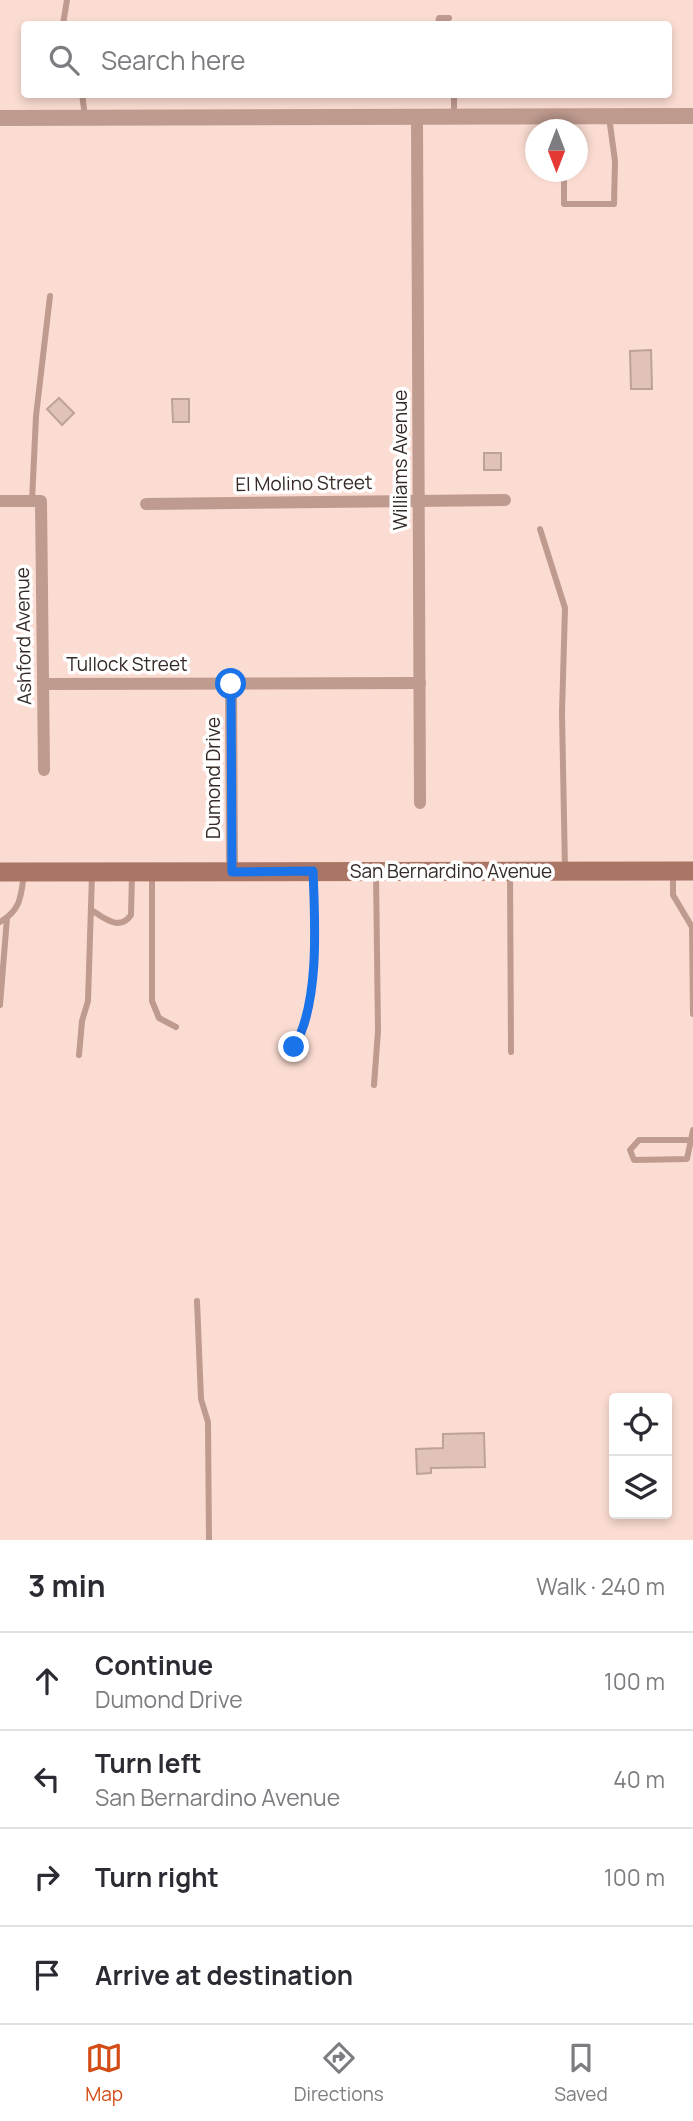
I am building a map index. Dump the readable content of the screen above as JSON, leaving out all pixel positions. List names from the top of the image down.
{
  "streets": {
    "main road": ["San Bernardino Avenue"],
    "street": [
      "Williams Avenue",
      "El Molino Street",
      "Ashford Avenue",
      "Tullock Street",
      "Dumond Drive"
    ]
  },
  "crossings": [
    ["Williams Avenue", "El Molino Street"],
    ["Williams Avenue", "Tullock Street"],
    ["Ashford Avenue", "Tullock Street"],
    ["Tullock Street", "Dumond Drive"],
    ["Dumond Drive", "San Bernardino Avenue"]
  ],
  "north": "bottom",
  "page": {
    "search": "Search here",
    "heading": ["3 min", "Walk · 240 m"],
    "list": [
      ["Continue", "Dumond Drive", "100 m"],
      ["Turn left", "San Bernardino Avenue", "40 m"],
      ["Turn right", "100 m"],
      "Arrive at destination"
    ],
    "nav": ["Map", "Directions", "Saved"]
  }
}
